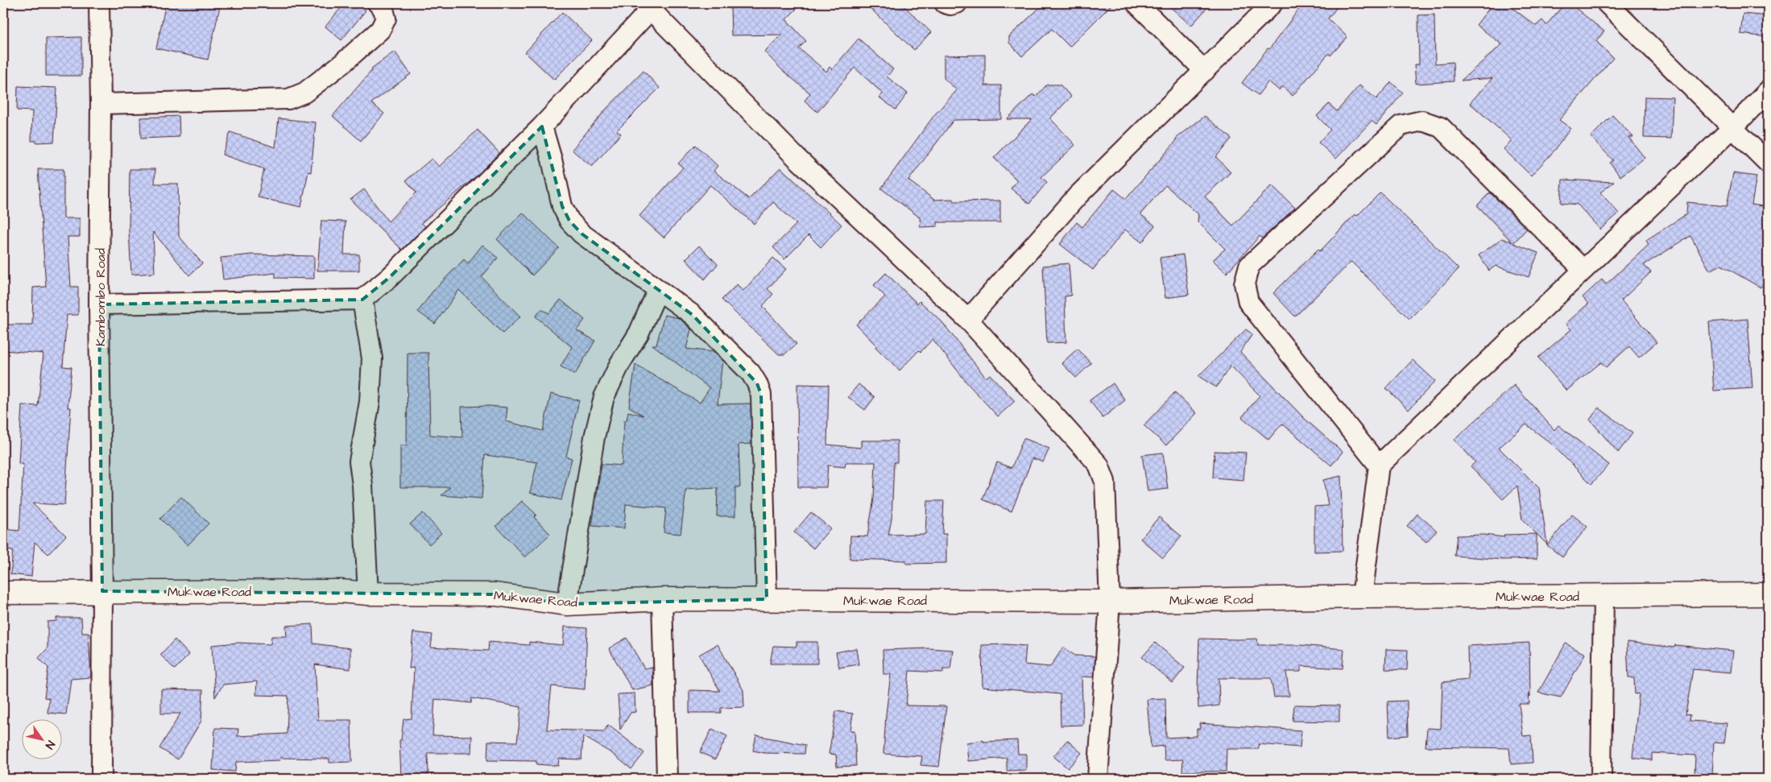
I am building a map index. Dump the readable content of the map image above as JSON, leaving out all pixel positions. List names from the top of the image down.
{
  "streets": {
    "street": ["Kambombo Road", "Mukwae Road"]
  },
  "crossings": [
    ["Kambombo Road", "Mukwae Road"]
  ],
  "north": "bottom right"
}
